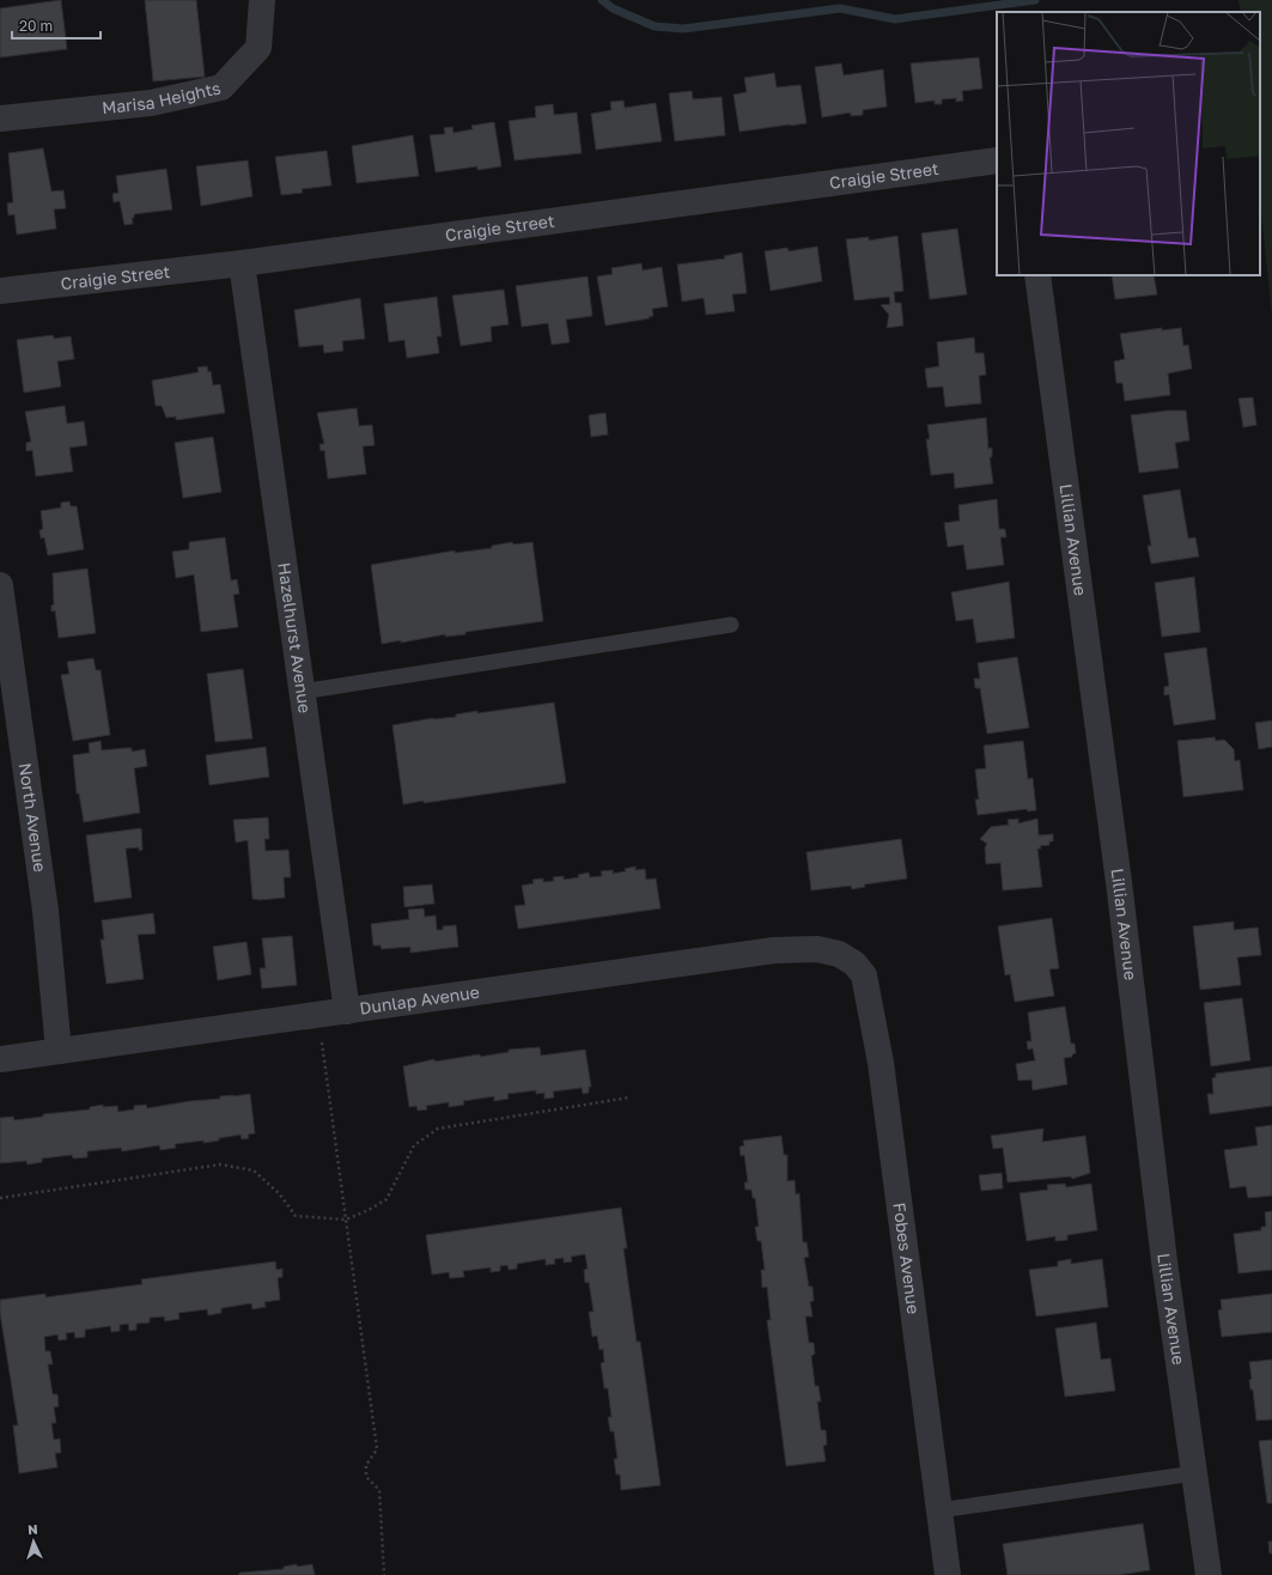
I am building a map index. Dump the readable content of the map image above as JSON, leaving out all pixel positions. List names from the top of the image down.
{
  "streets": {
    "street": [
      "Marisa Heights",
      "Craigie Street",
      "Lillian Avenue",
      "Hazelhurst Avenue",
      "North Avenue",
      "Dunlap Avenue",
      "Fobes Avenue"
    ]
  },
  "crossings": [
    ["Craigie Street", "Hazelhurst Avenue"],
    ["Hazelhurst Avenue", "Dunlap Avenue"],
    ["North Avenue", "Dunlap Avenue"],
    ["Dunlap Avenue", "Fobes Avenue"]
  ],
  "scale_bar": "20 m",
  "north": "top"
}
